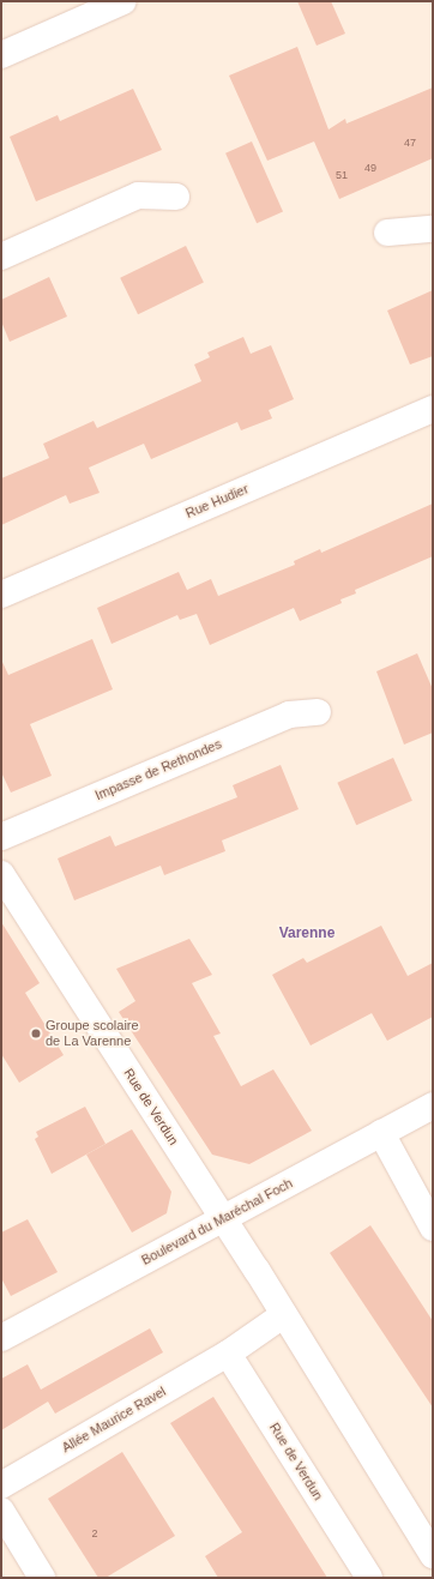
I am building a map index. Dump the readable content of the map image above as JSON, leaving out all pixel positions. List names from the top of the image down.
{
  "streets": {
    "street": [
      "Rue Hudier",
      "Impasse de Rethondes",
      "Rue de Verdun",
      "Boulevard du Maréchal Foch",
      "Allée Maurice Ravel"
    ]
  },
  "crossings": [
    ["Rue de Verdun", "Boulevard du Maréchal Foch"],
    ["Rue de Verdun", "Allée Maurice Ravel"]
  ],
  "districts": ["Varenne"],
  "places": ["Groupe scolaire de La Varenne"],
  "house_numbers": [
    "47",
    "49",
    "51",
    "2"
  ]
}
